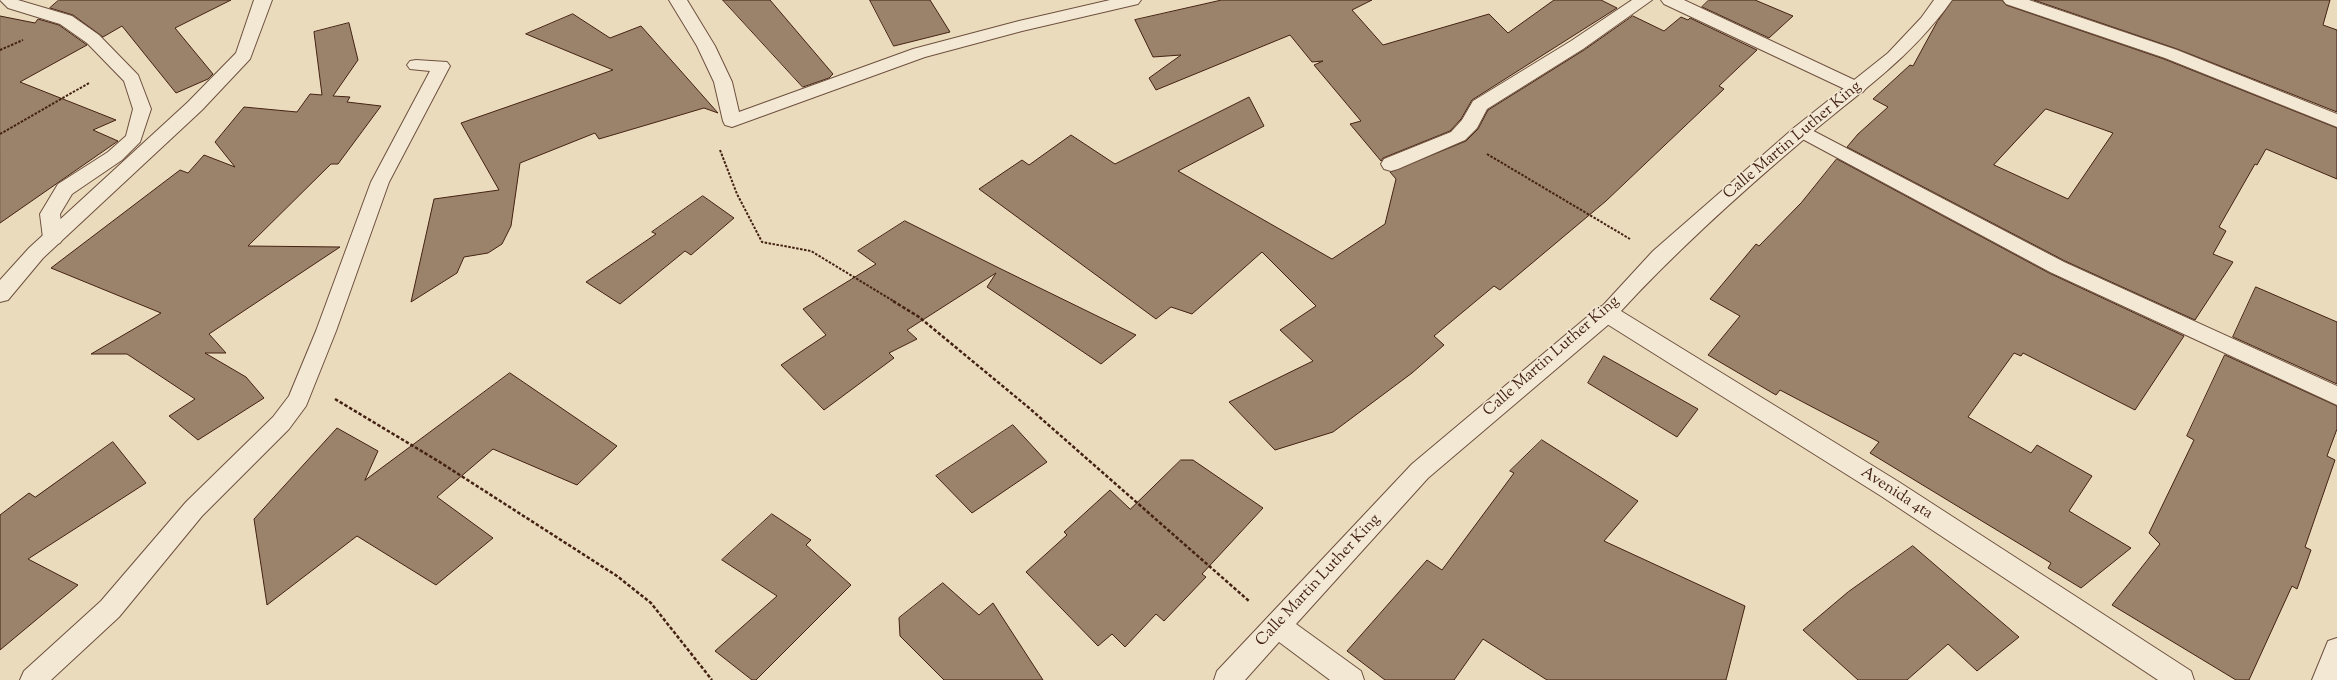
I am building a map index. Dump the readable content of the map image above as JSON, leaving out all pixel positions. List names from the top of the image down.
{
  "streets": {
    "street": ["Calle Martin Luther King", "Avenida 4ta"]
  },
  "crossings": [
    ["Calle Martin Luther King", "Avenida 4ta"]
  ]
}
